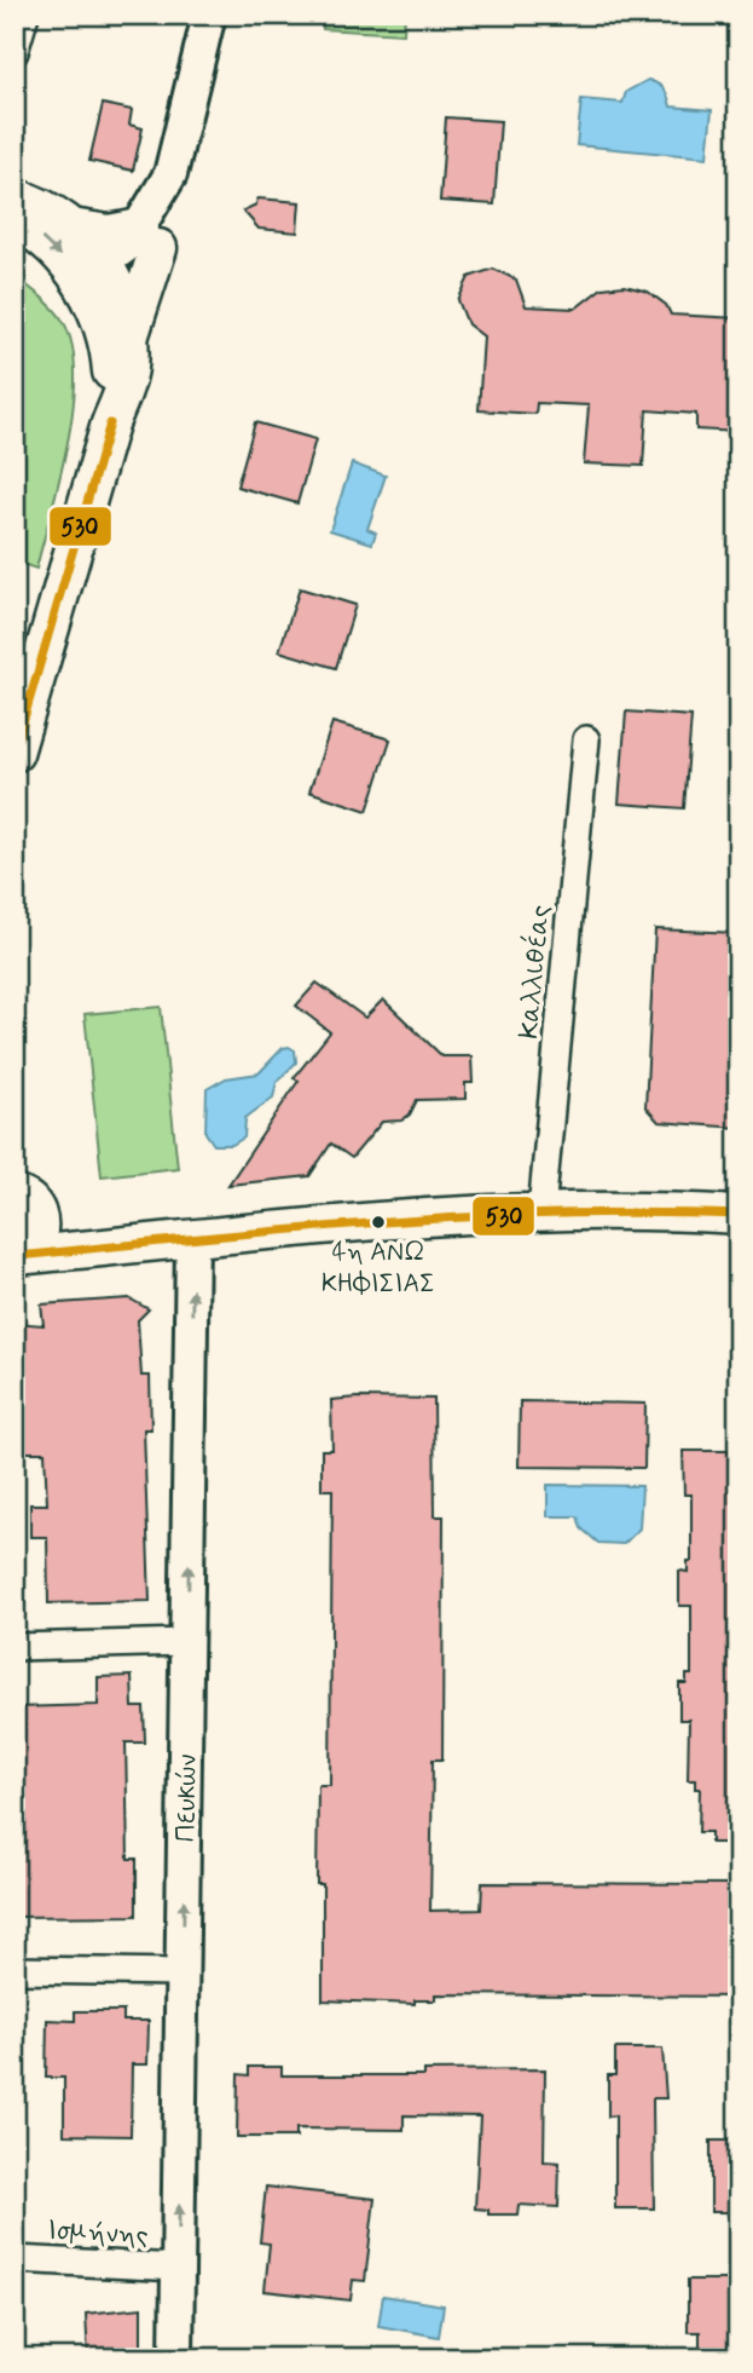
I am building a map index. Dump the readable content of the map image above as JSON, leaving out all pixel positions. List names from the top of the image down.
{
  "streets": {
    "street": ["Καλλιθέας", "Πευκών", "Ισμήνης"]
  },
  "crossings": [
    ["Πευκών", "Ισμήνης"]
  ],
  "one_way": ["Πευκών"],
  "places": ["4η ΑΝΩ ΚΗΦΙΣΙΑΣ"],
  "lines": ["transit line 530"]
}
